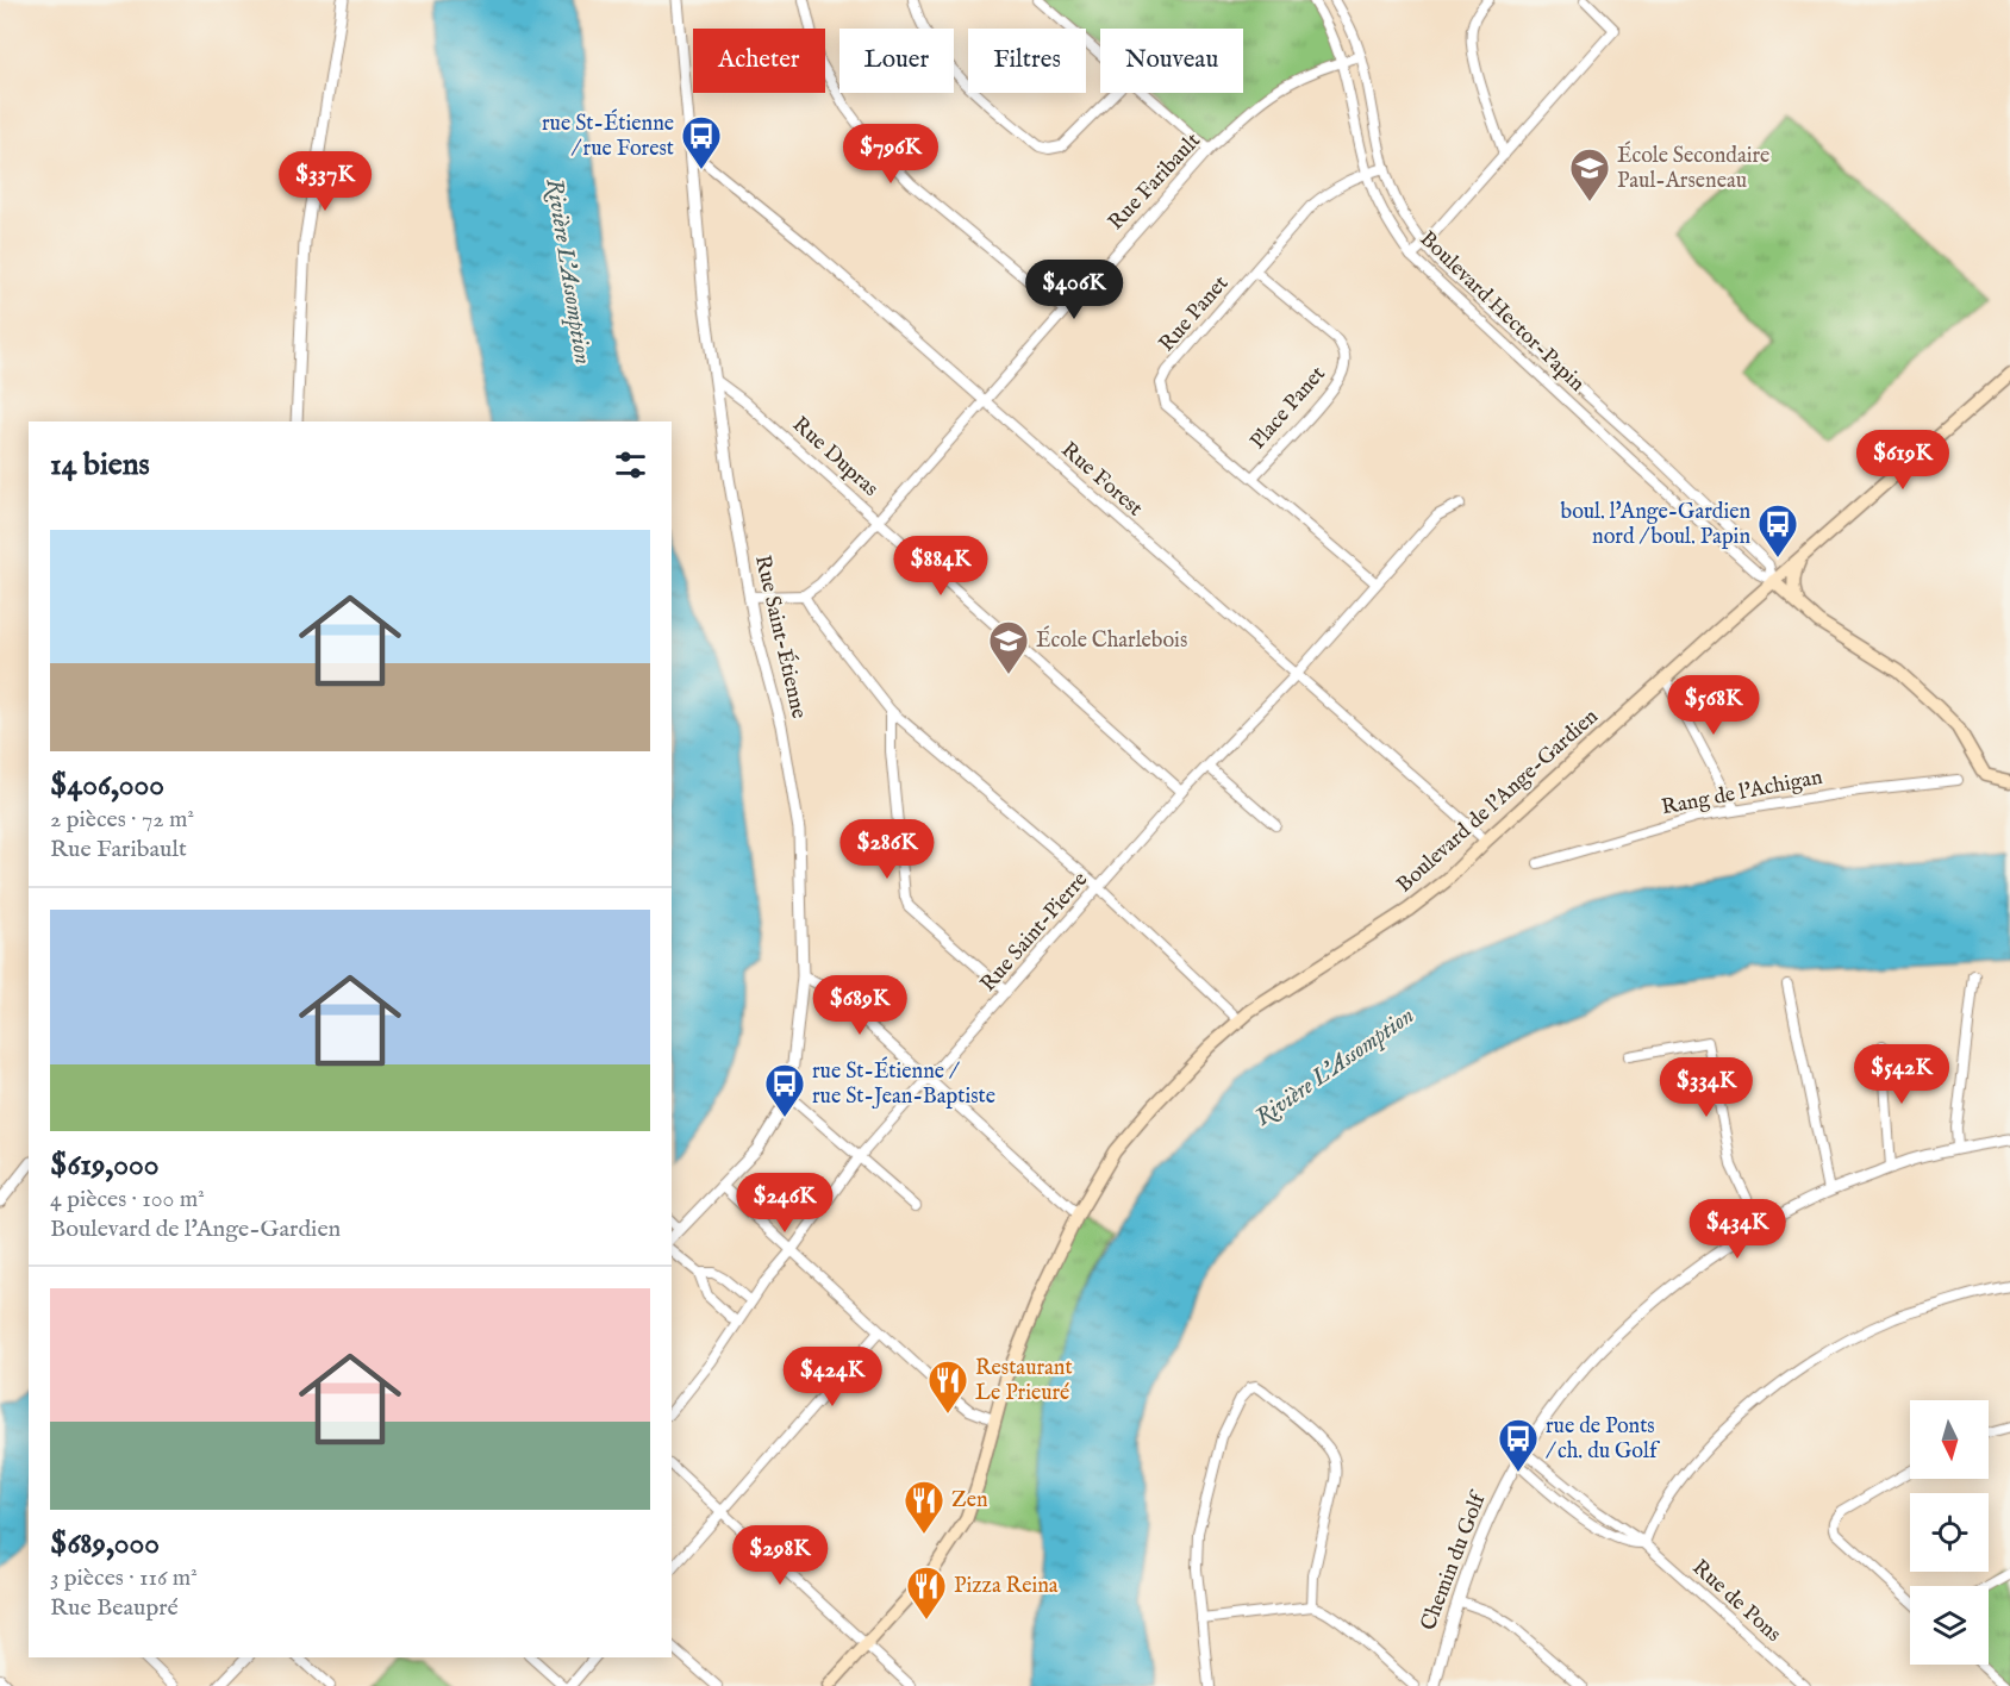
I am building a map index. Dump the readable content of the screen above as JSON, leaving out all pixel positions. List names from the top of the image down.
{
  "streets": {
    "main road": ["Boulevard Hector-Papin", "Boulevard de l'Ange-Gardien"],
    "street": [
      "Rue Faribault",
      "Rue Panet",
      "Place Panet",
      "Rue Dupras",
      "Rue Forest",
      "Rue Saint-Étienne",
      "Rang de l'Achigan",
      "Rue Saint-Pierre",
      "Chemin du Golf",
      "Rue de Pons"
    ]
  },
  "crossings": [
    ["Rue Faribault", "Boulevard Hector-Papin"],
    ["Rue Faribault", "Rue Dupras"],
    ["Rue Faribault", "Rue Forest"],
    ["Boulevard Hector-Papin", "Rue Panet"],
    ["Boulevard Hector-Papin", "Boulevard de l'Ange-Gardien"],
    ["Rue Panet", "Place Panet"],
    ["Rue Panet", "Rue Saint-Pierre"],
    ["Rue Dupras", "Rue Saint-Étienne"],
    ["Rue Dupras", "Rue Saint-Pierre"],
    ["Rue Forest", "Rue Saint-Étienne"],
    ["Rue Forest", "Boulevard de l'Ange-Gardien"],
    ["Rue Forest", "Rue Saint-Pierre"],
    ["Chemin du Golf", "Rue de Pons"]
  ],
  "water": ["Rivière L'Assomption"],
  "places": {
    "bus stop": [
      "rue St-Étienne / rue Forest",
      "boul. l'Ange-Gardien nord / boul. Papin",
      "rue St-Étienne / rue St-Jean-Baptiste",
      "rue de Ponts / ch. du Golf"
    ],
    "school or university": ["École Secondaire Paul-Arseneau", "École Charlebois"],
    "restaurant": ["Restaurant Le Prieuré", "Zen", "Pizza Reina"]
  },
  "north": "bottom",
  "page": {
    "chip": [
      "Acheter",
      "Louer",
      "Filtres",
      "Nouveau"
    ],
    "price": [
      "$796K",
      "$337K",
      "$406K",
      "$619K",
      "$884K",
      "$568K",
      "$286K",
      "$689K",
      "$542K",
      "$334K",
      "$246K",
      "$434K",
      "$424K",
      "$298K"
    ],
    "heading": "14 biens",
    "list": [
      {
        "name": "$406,000",
        "note": "2 pièces · 72 m² · Rue Faribault"
      },
      {
        "name": "$619,000",
        "note": "4 pièces · 100 m² · Boulevard de l'Ange-Gardien"
      },
      {
        "name": "$689,000",
        "note": "3 pièces · 116 m² · Rue Beaupré"
      }
    ]
  }
}
